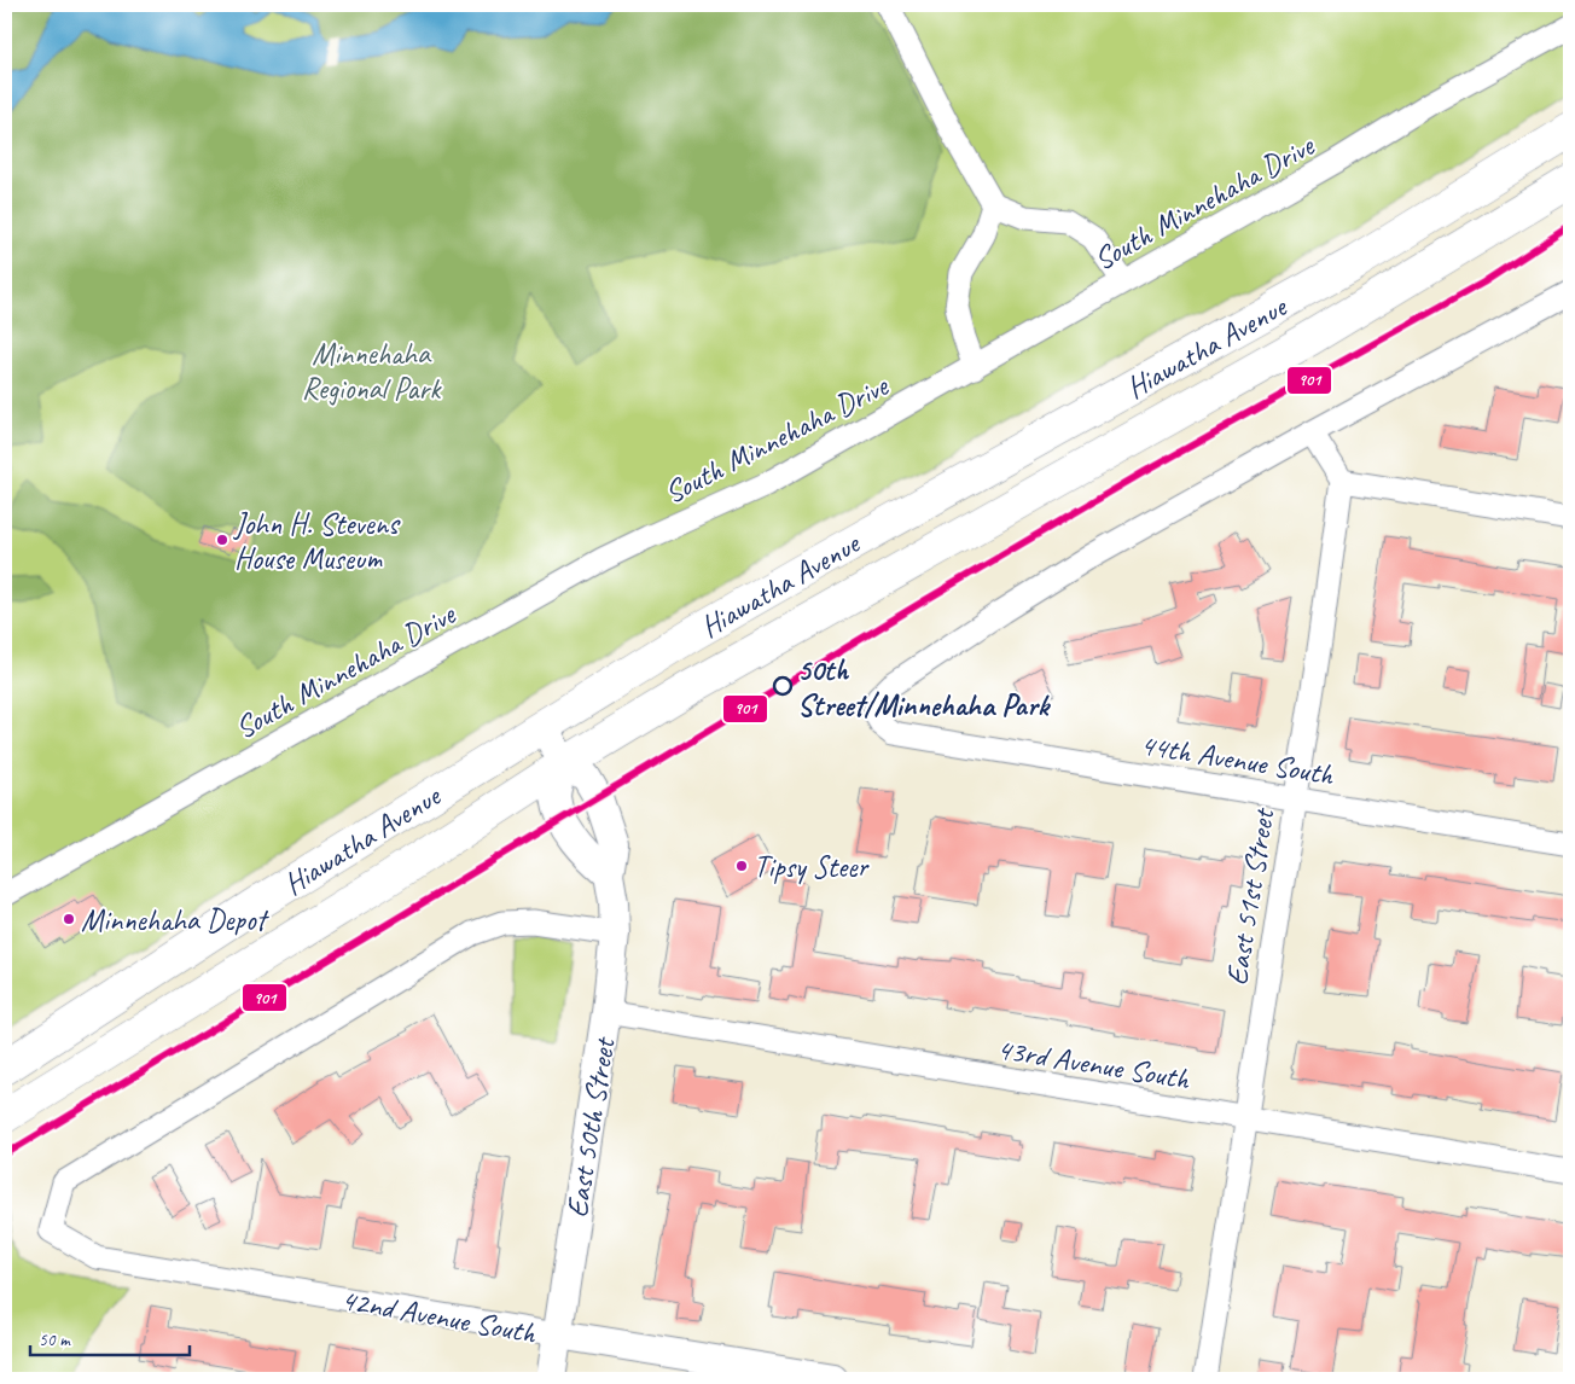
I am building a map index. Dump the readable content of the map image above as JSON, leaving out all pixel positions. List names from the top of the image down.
{
  "streets": {
    "highway": ["Hiawatha Avenue"],
    "street": [
      "South Minnehaha Drive",
      "44th Avenue South",
      "East 51st Street",
      "43rd Avenue South",
      "East 50th Street",
      "42nd Avenue South"
    ]
  },
  "crossings": [
    ["Hiawatha Avenue", "East 50th Street"],
    ["44th Avenue South", "East 51st Street"],
    ["East 51st Street", "43rd Avenue South"],
    ["43rd Avenue South", "East 50th Street"],
    ["East 50th Street", "42nd Avenue South"]
  ],
  "parks": ["Minnehaha Regional Park"],
  "places": [
    "John H. Stevens House Museum",
    "50th Street/Minnehaha Park",
    "Tipsy Steer",
    "Minnehaha Depot"
  ],
  "lines": ["transit line 901"],
  "scale_bar": "50 m"
}
